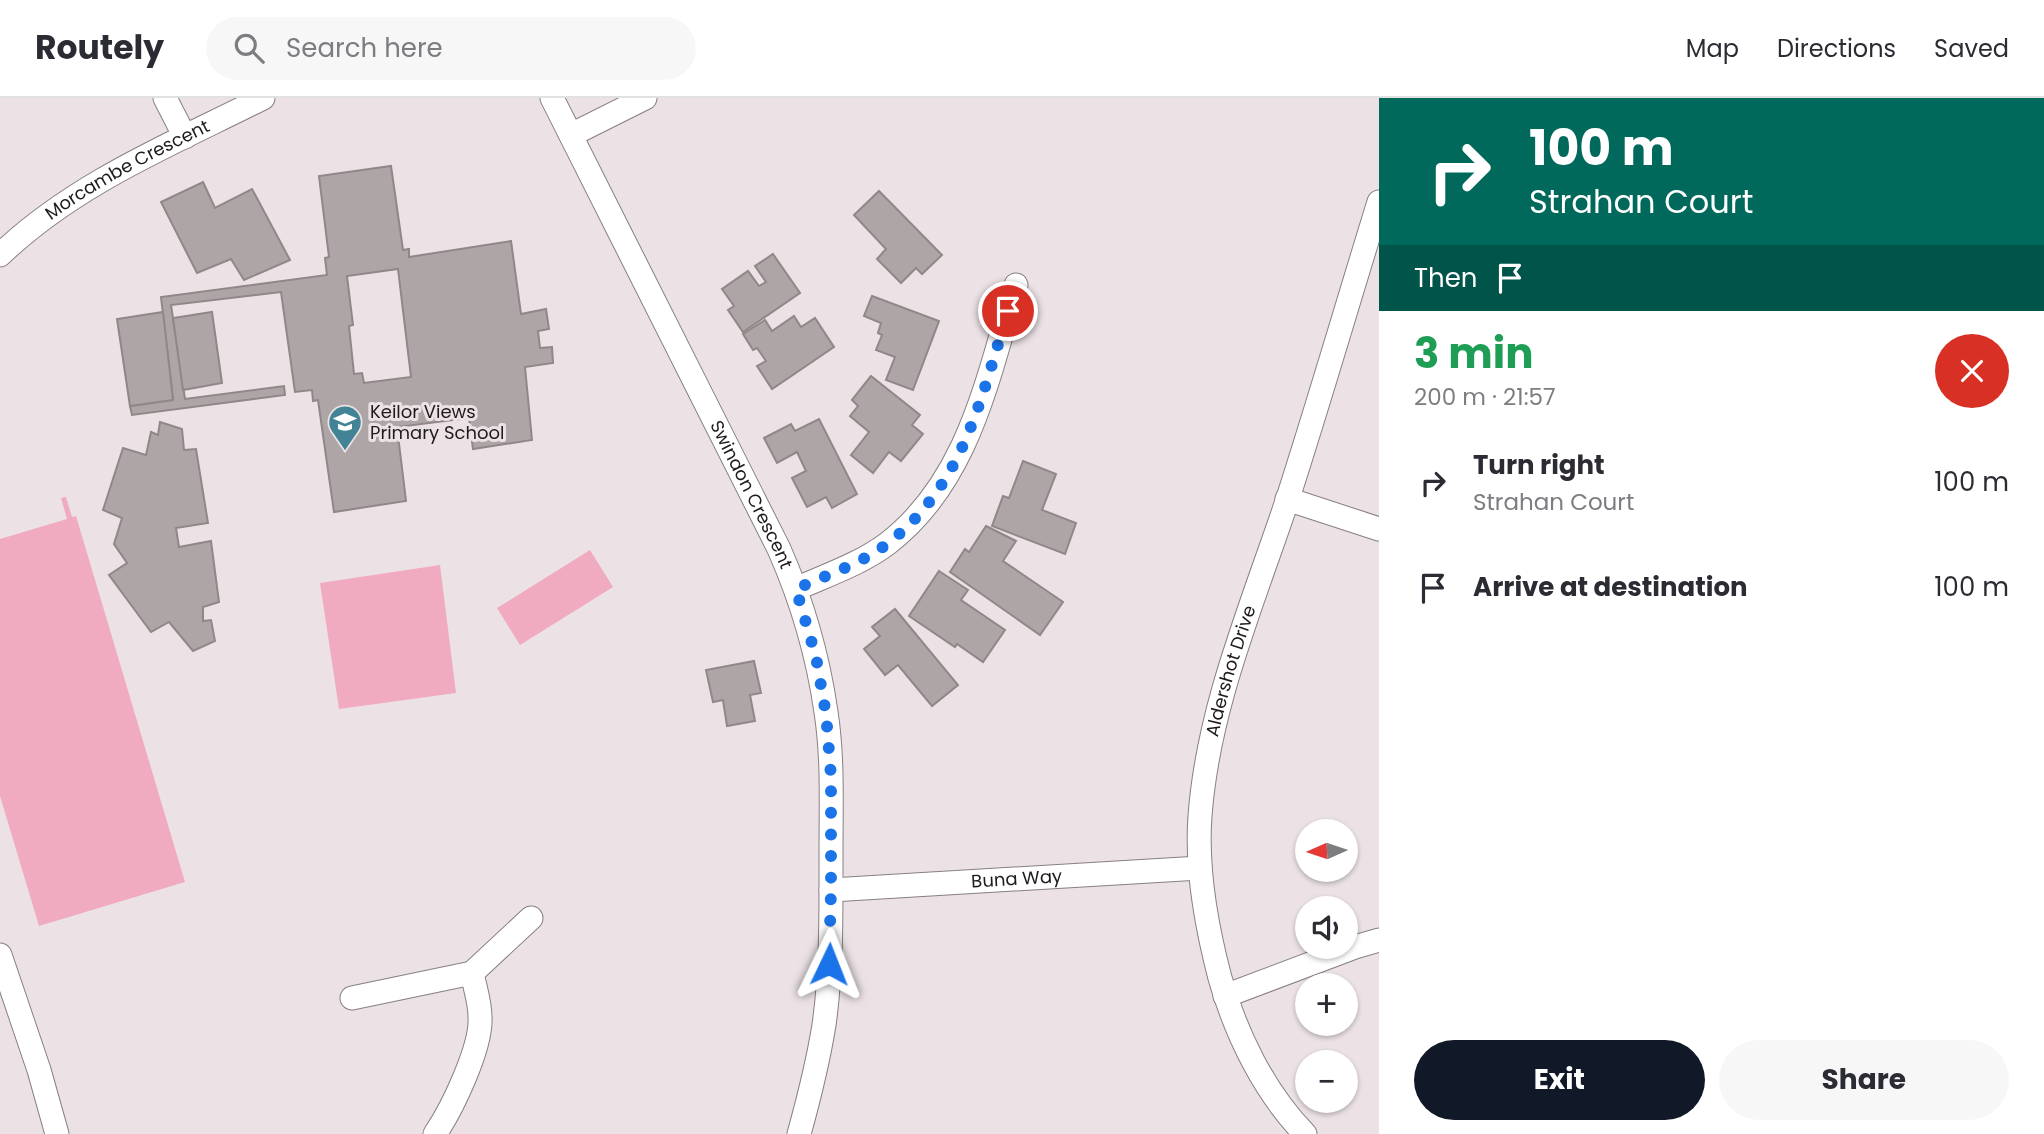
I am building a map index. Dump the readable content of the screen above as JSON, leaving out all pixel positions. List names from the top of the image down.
{
  "streets": {
    "street": [
      "Morcambe Crescent",
      "Swindon Crescent",
      "Aldershot Drive",
      "Buna Way"
    ]
  },
  "crossings": [
    ["Swindon Crescent", "Buna Way"],
    ["Aldershot Drive", "Buna Way"]
  ],
  "places": {
    "school or university": ["Keilor Views Primary School"]
  },
  "north": "left",
  "page": {
    "header": "Routely",
    "search": "Search here",
    "nav": ["Map", "Directions", "Saved"],
    "turn": ["100 m", "Strahan Court"],
    "then": "Then",
    "heading": ["3 min", "200 m · 21:57"],
    "list": [
      {
        "name": "Turn right",
        "note": "Strahan Court",
        "value": "100 m"
      },
      {
        "name": "Arrive at destination",
        "value": "100 m"
      }
    ],
    "map_buttons": ["+", "−"],
    "buttons": ["Exit", "Share"]
  }
}
